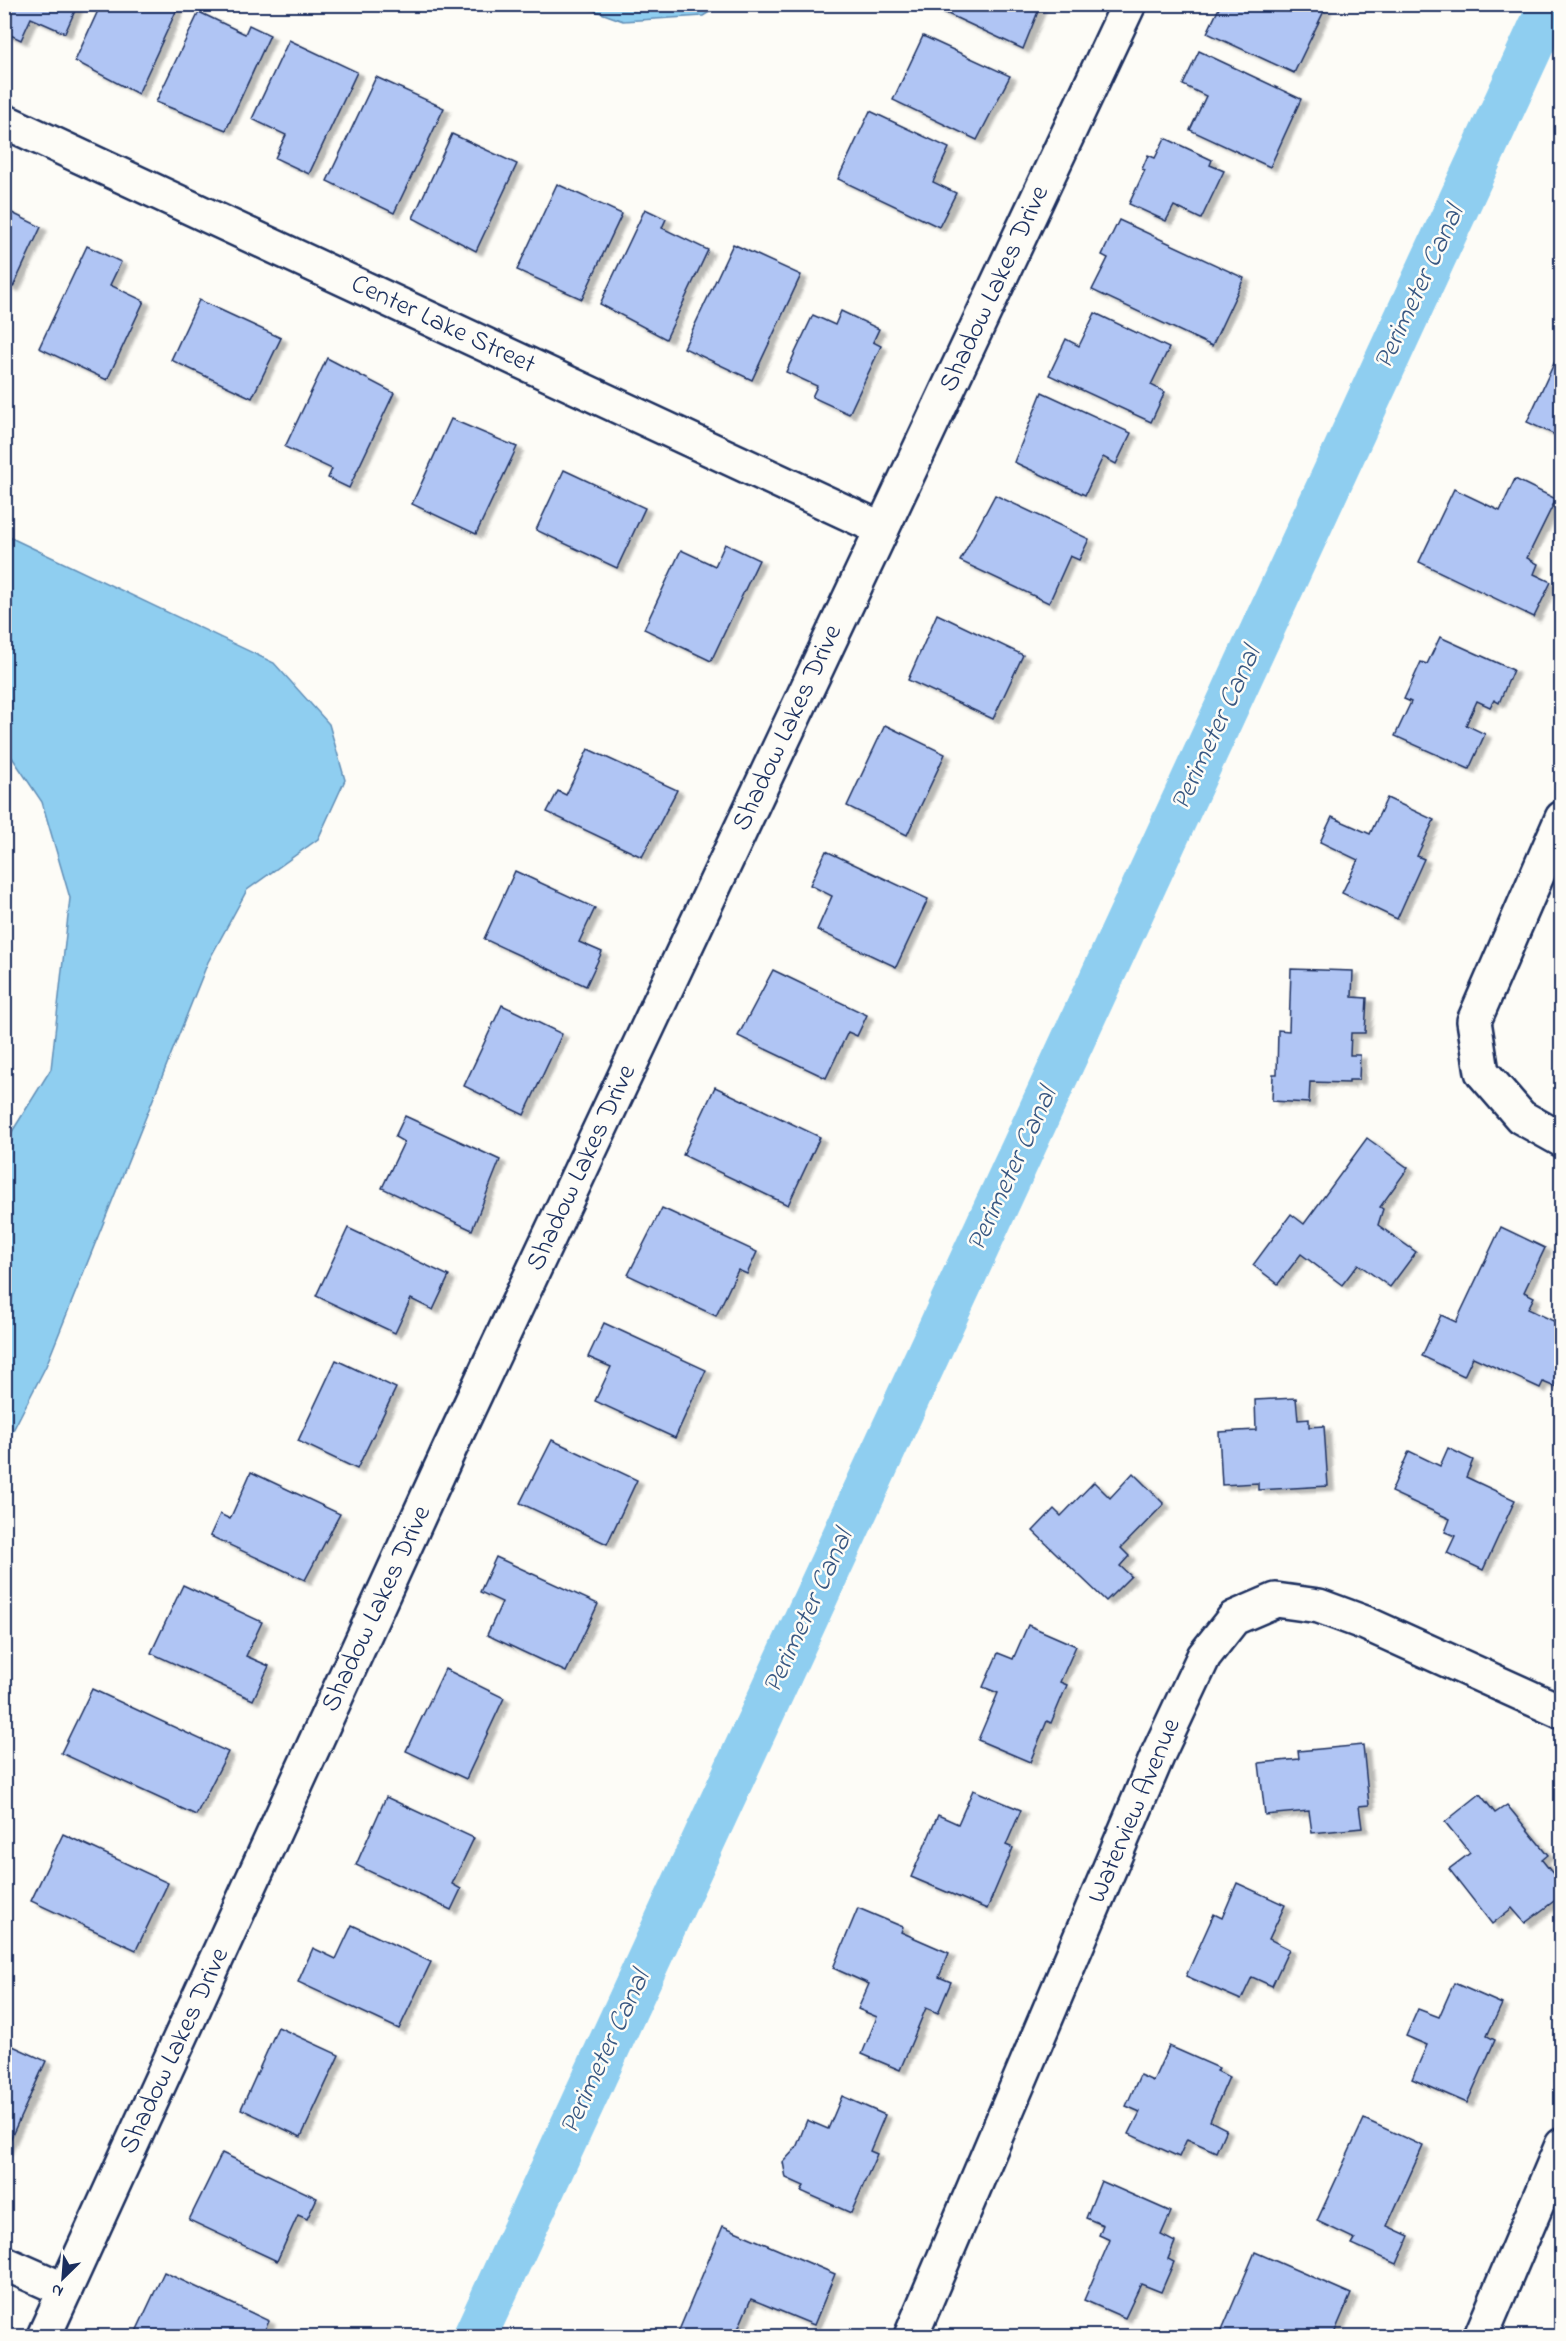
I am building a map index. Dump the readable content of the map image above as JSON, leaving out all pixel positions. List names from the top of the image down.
{
  "streets": {
    "street": ["Shadow Lakes Drive", "Center Lake Street", "Waterview Avenue"]
  },
  "crossings": [
    ["Shadow Lakes Drive", "Center Lake Street"]
  ],
  "water": ["Perimeter Canal"],
  "north": "bottom left"
}
